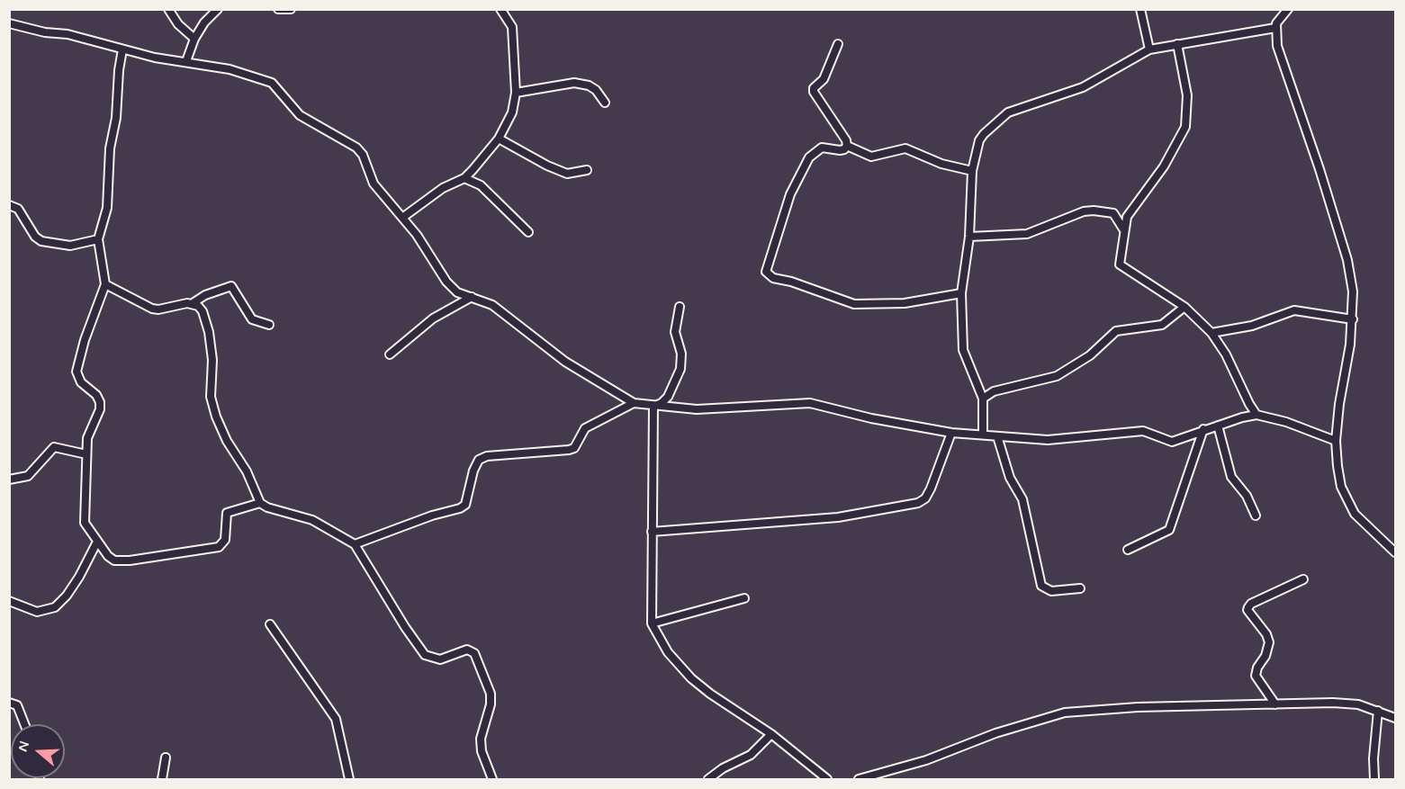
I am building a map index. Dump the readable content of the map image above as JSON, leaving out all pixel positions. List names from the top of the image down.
{
  "north": "left"
}
